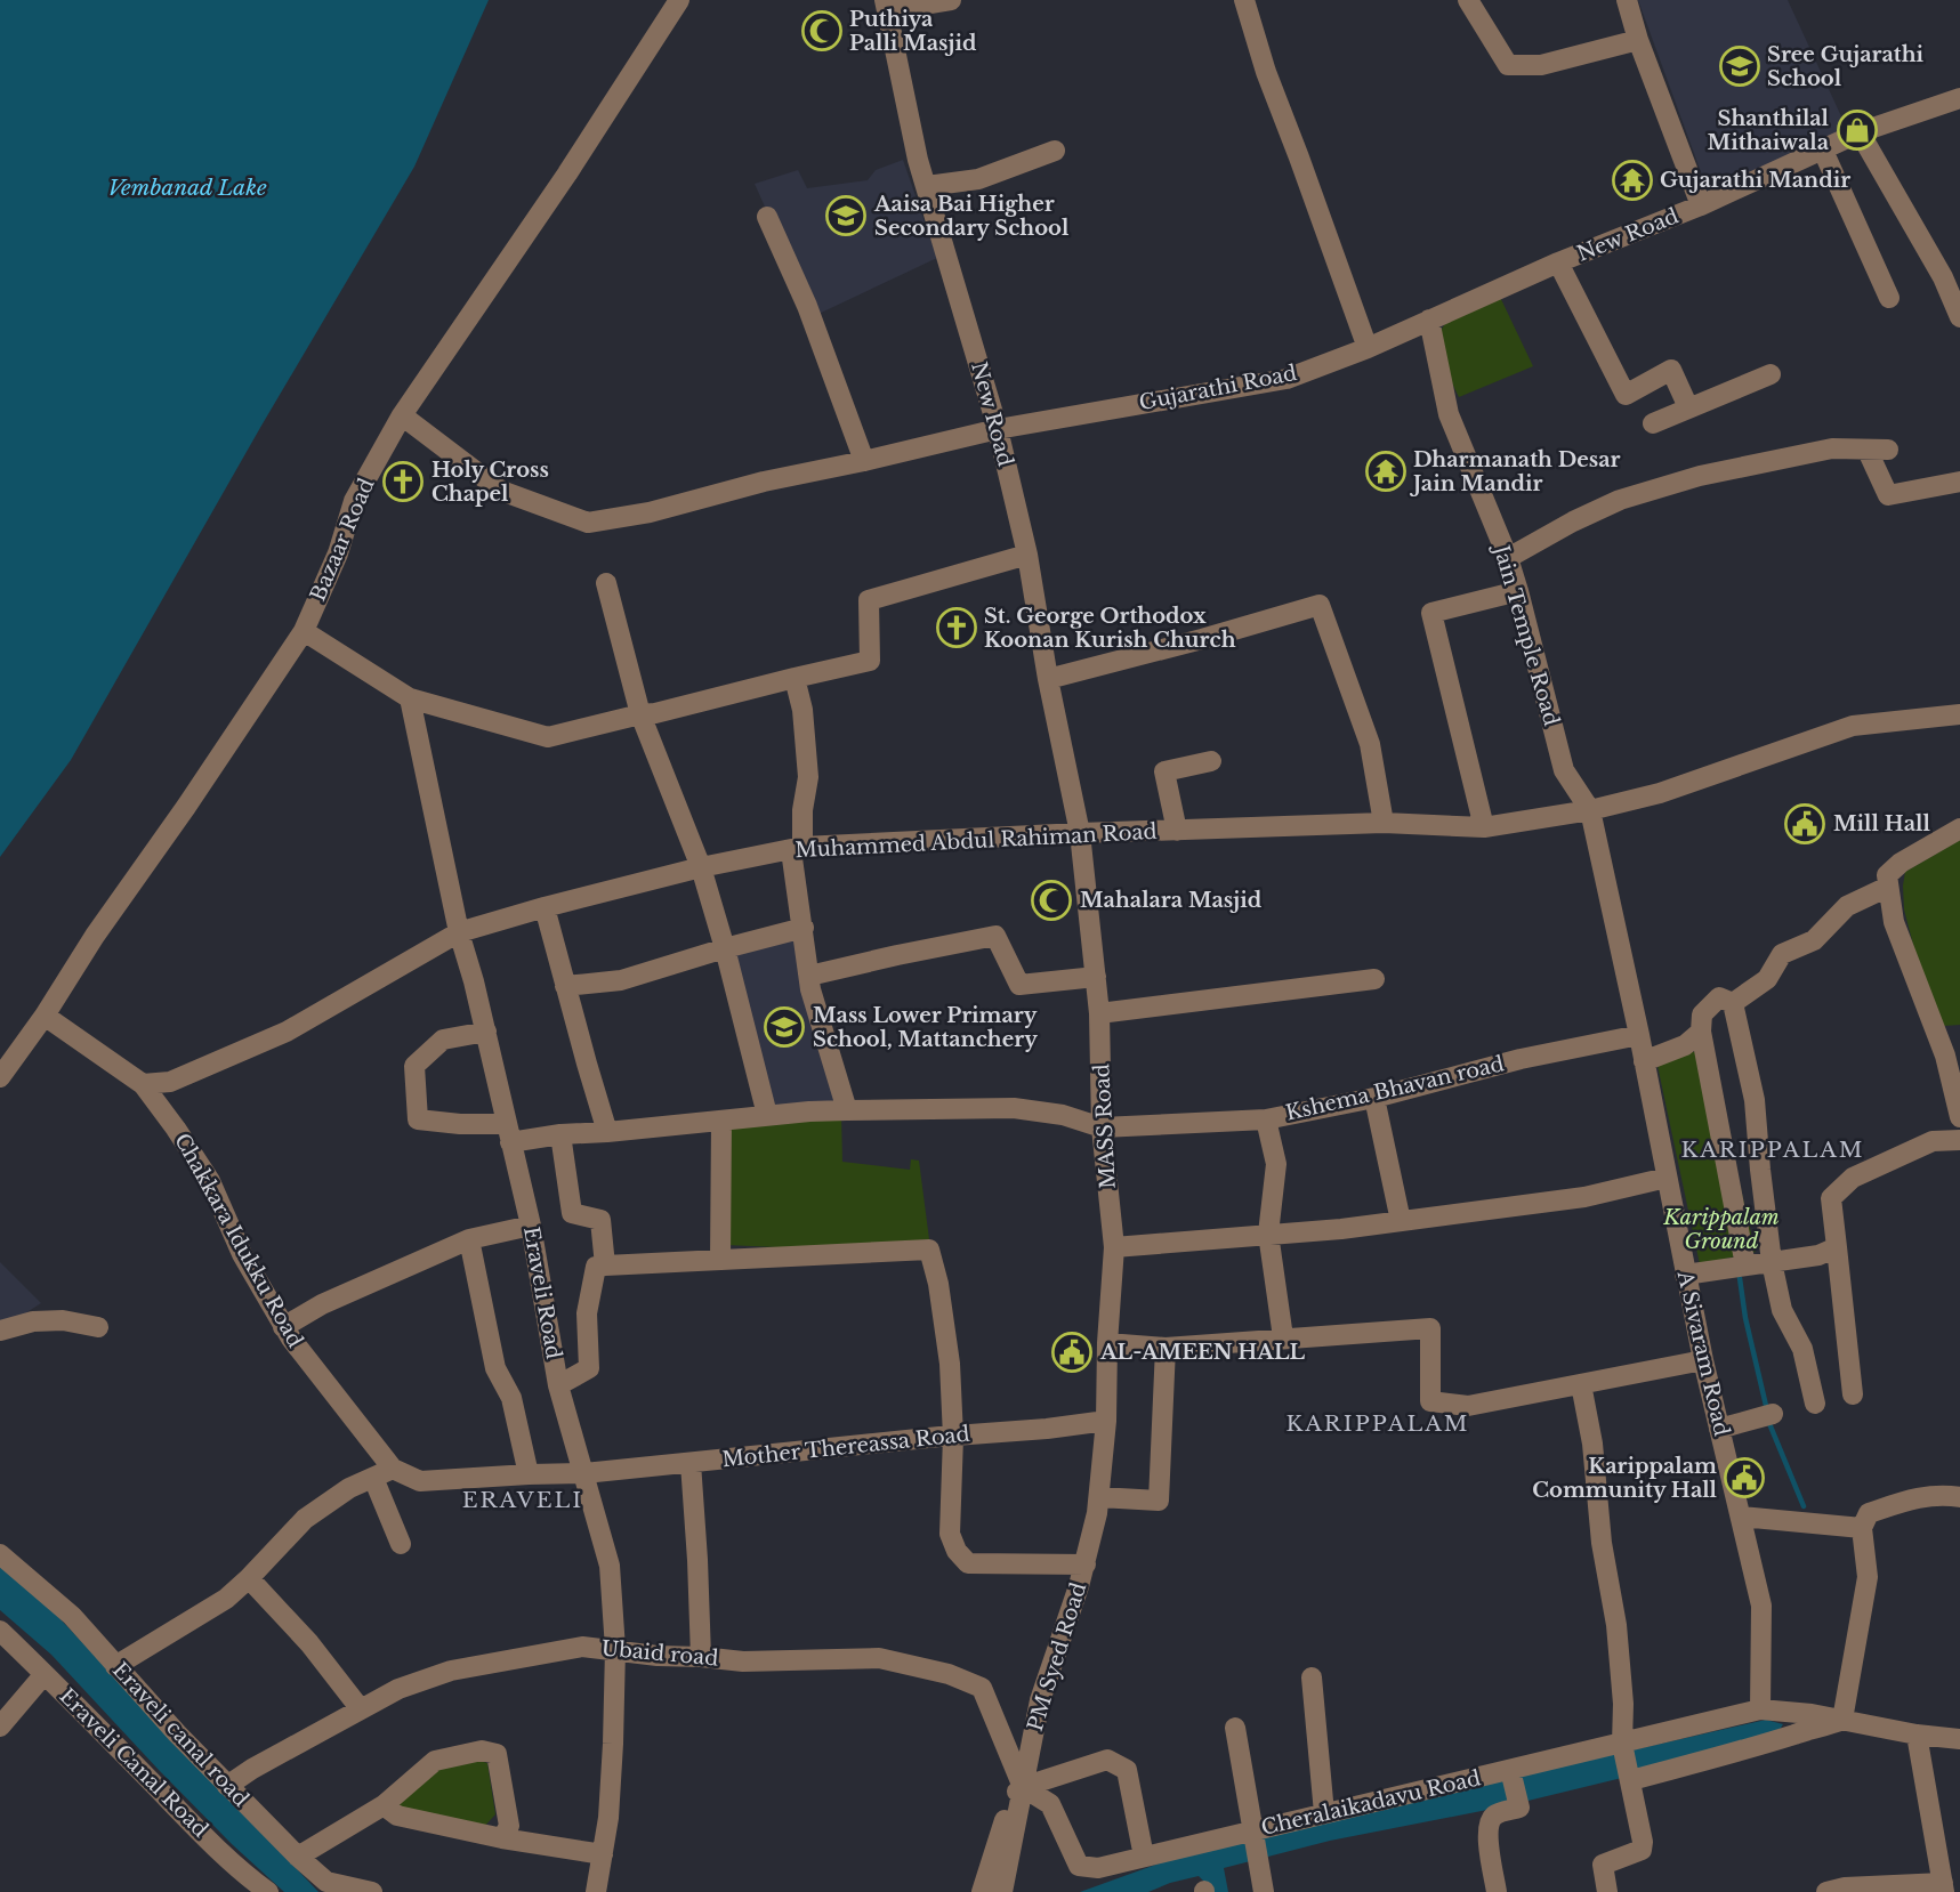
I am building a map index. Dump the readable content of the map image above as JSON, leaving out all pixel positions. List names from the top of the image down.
{
  "streets": {
    "street": [
      "New Road",
      "Gujarathi Road",
      "Bazaar Road",
      "Jain Temple Road",
      "Muhammed Abdul Rahiman Road",
      "Kshema Bhavan road",
      "MASS Road",
      "Chakkara Idukku Road",
      "Eraveli Road",
      "A Sivaram Road",
      "Mother Thereassa Road",
      "Ubaid road",
      "PM Syed Road",
      "Eraveli canal road",
      "Eraveli Canal Road",
      "Cheralaikadavu Road"
    ]
  },
  "crossings": [
    ["New Road", "Gujarathi Road"],
    ["New Road", "Jain Temple Road"],
    ["New Road", "Muhammed Abdul Rahiman Road"],
    ["New Road", "MASS Road"],
    ["Gujarathi Road", "Bazaar Road"],
    ["Gujarathi Road", "Jain Temple Road"],
    ["Jain Temple Road", "Muhammed Abdul Rahiman Road"],
    ["Jain Temple Road", "A Sivaram Road"],
    ["Muhammed Abdul Rahiman Road", "MASS Road"],
    ["Muhammed Abdul Rahiman Road", "Chakkara Idukku Road"],
    ["Muhammed Abdul Rahiman Road", "Eraveli Road"],
    ["Muhammed Abdul Rahiman Road", "A Sivaram Road"],
    ["Kshema Bhavan road", "MASS Road"],
    ["Kshema Bhavan road", "A Sivaram Road"],
    ["MASS Road", "Mother Thereassa Road"],
    ["MASS Road", "PM Syed Road"],
    ["Eraveli Road", "Mother Thereassa Road"],
    ["Eraveli Road", "Ubaid road"],
    ["A Sivaram Road", "Cheralaikadavu Road"],
    ["Mother Thereassa Road", "PM Syed Road"],
    ["Ubaid road", "PM Syed Road"],
    ["Ubaid road", "Eraveli canal road"],
    ["Ubaid road", "Cheralaikadavu Road"],
    ["PM Syed Road", "Cheralaikadavu Road"]
  ],
  "districts": ["KARIPPALAM", "KARIPPALAM", "ERAVELI"],
  "water": ["Vembanad Lake"],
  "parks": ["Karippalam Ground"],
  "places": {
    "mosque": ["Puthiya Palli Masjid", "Mahalara Masjid"],
    "school or university": ["Sree Gujarathi School", "Aaisa Bai Higher Secondary School", "Mass Lower Primary School, Mattanchery"],
    "shop": ["Shanthilal Mithaiwala"],
    "temple": ["Gujarathi Mandir", "Dharmanath Desar Jain Mandir"],
    "church": ["Holy Cross Chapel", "St. George Orthodox Koonan Kurish Church"],
    "public building": ["Mill Hall", "AL-AMEEN HALL", "Karippalam Community Hall"]
  }
}
